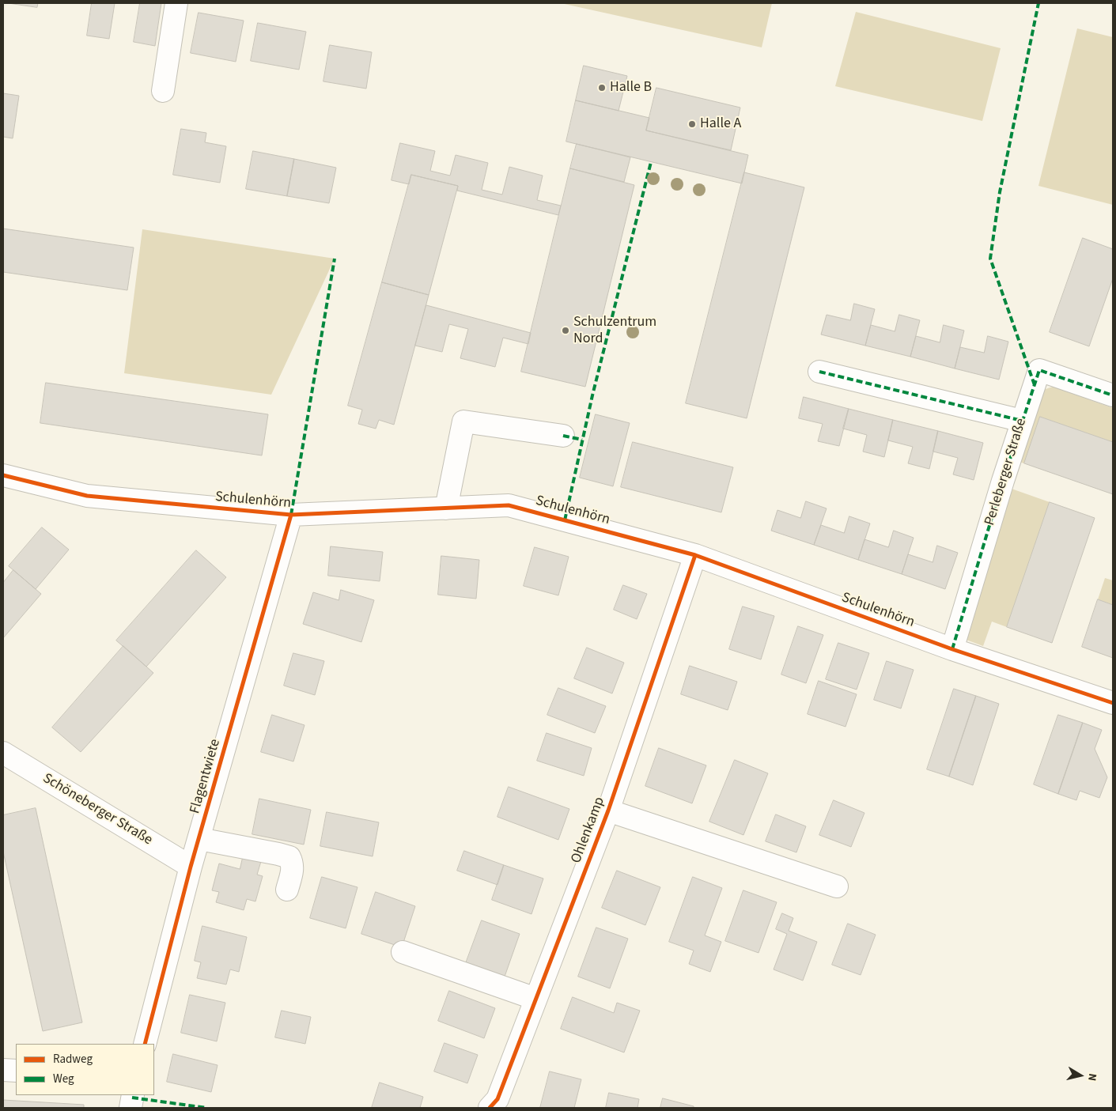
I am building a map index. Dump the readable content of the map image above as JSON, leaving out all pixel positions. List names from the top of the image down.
{
  "streets": {
    "street": [
      "Perleberger Straße",
      "Schulenhörn",
      "Flagentwiete",
      "Schöneberger Straße",
      "Ohlenkamp"
    ]
  },
  "crossings": [
    ["Perleberger Straße", "Schulenhörn"],
    ["Schulenhörn", "Flagentwiete"],
    ["Schulenhörn", "Ohlenkamp"],
    ["Flagentwiete", "Schöneberger Straße"]
  ],
  "places": ["Halle B", "Halle A", "Schulzentrum Nord"],
  "legend": ["Radweg", "Weg"],
  "north": "right"
}
